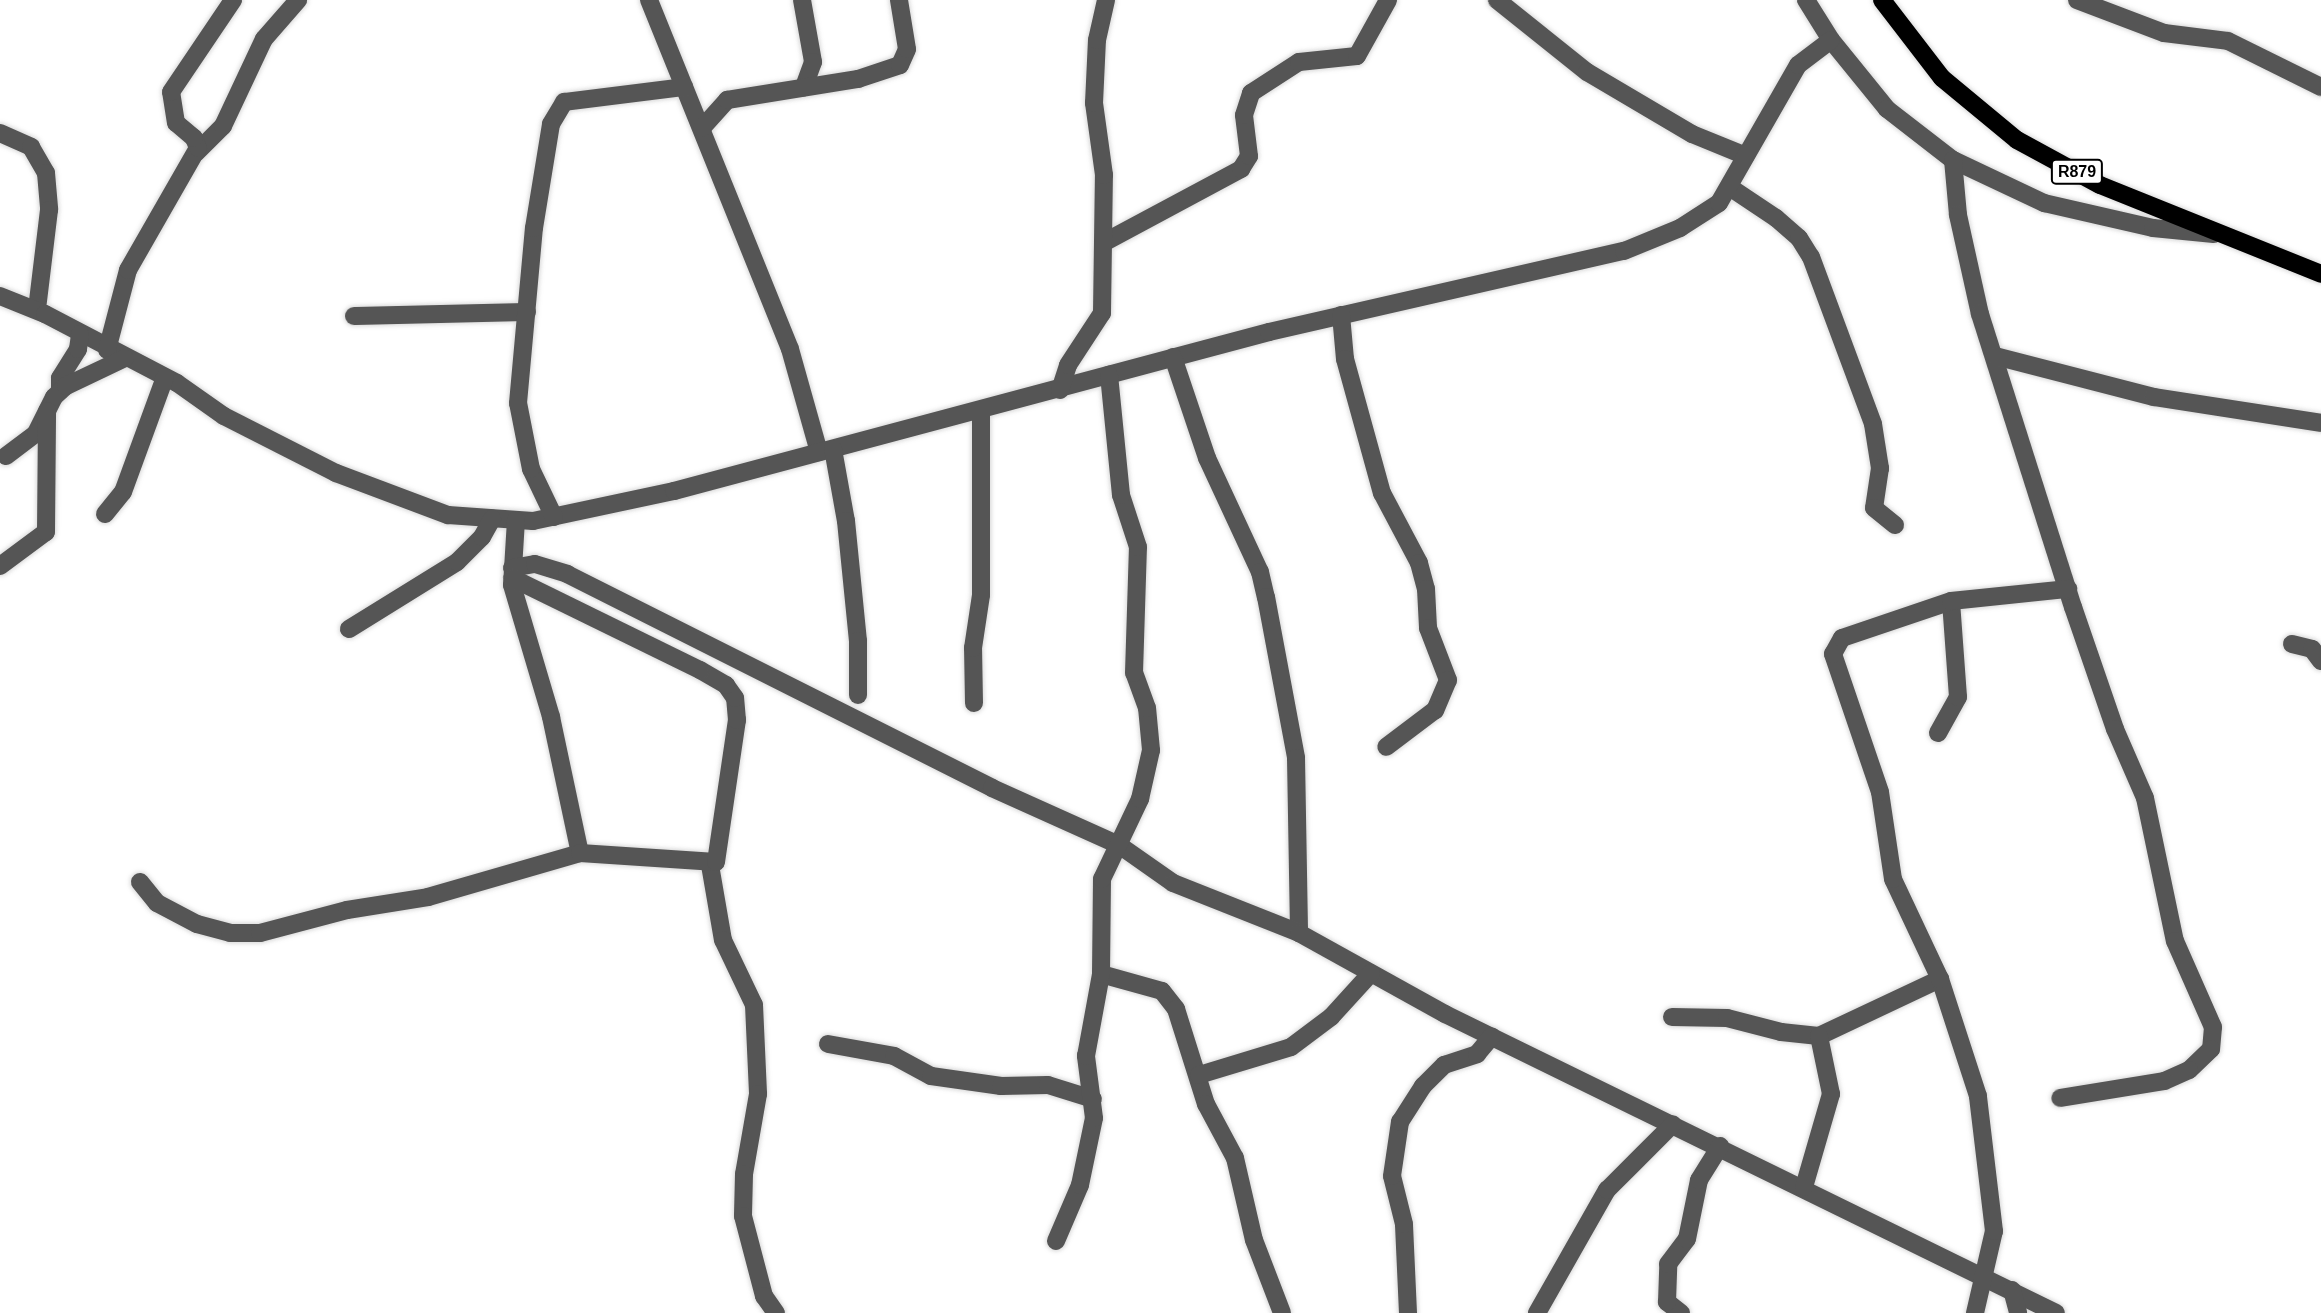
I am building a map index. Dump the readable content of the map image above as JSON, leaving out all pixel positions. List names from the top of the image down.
{
  "streets": {
    "main road": ["R879"]
  }
}
